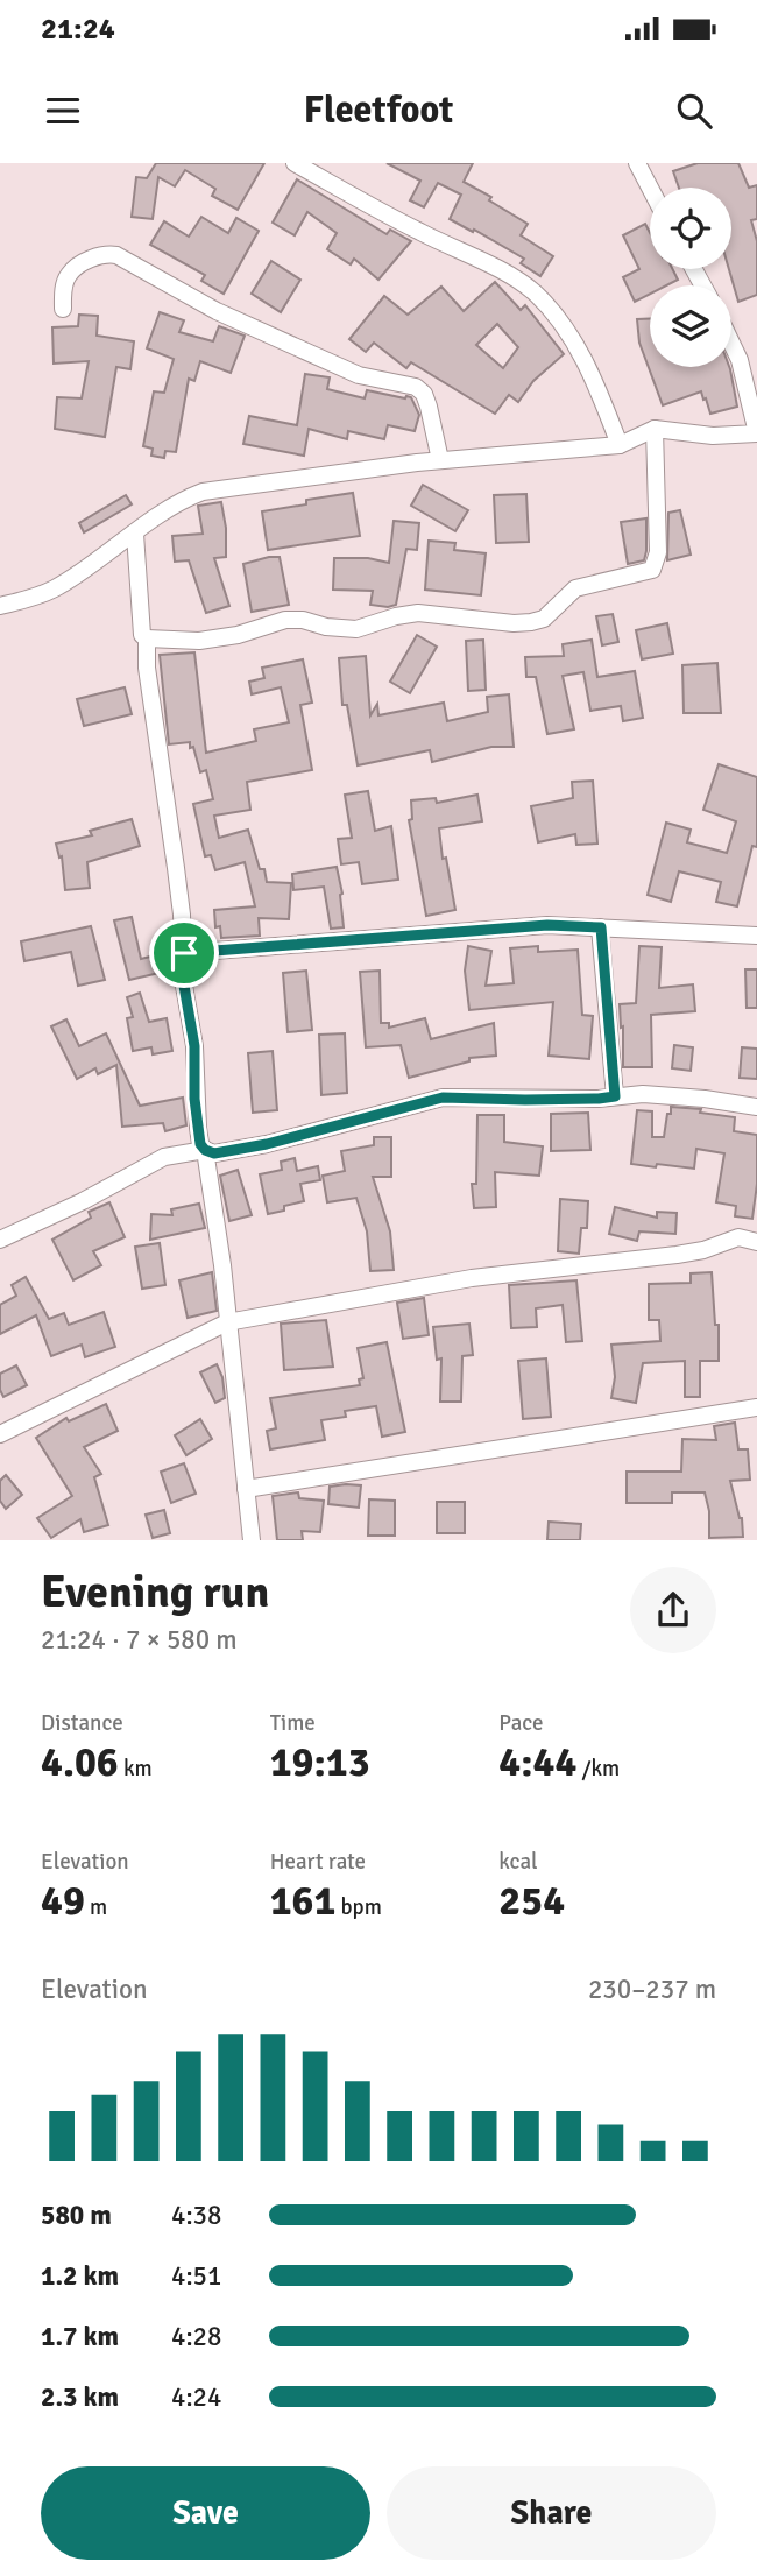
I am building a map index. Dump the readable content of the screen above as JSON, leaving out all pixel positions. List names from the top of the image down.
{
  "page": {
    "status": "21:24",
    "header": "Fleetfoot",
    "heading": ["Evening run", "21:24 · 7 × 580 m"],
    "stats": [
      ["Distance", "4.06 km"],
      ["Time", "19:13"],
      ["Pace", "4:44 /km"],
      ["Elevation", "49 m"],
      ["Heart rate", "161 bpm"],
      ["kcal", "254"]
    ],
    "chart": ["Elevation", "230–237 m"],
    "list": [
      {
        "name": "580 m",
        "note": "4:38"
      },
      {
        "name": "1.2 km",
        "note": "4:51"
      },
      {
        "name": "1.7 km",
        "note": "4:28"
      },
      {
        "name": "2.3 km",
        "note": "4:24"
      }
    ],
    "buttons": ["Save", "Share"]
  }
}
